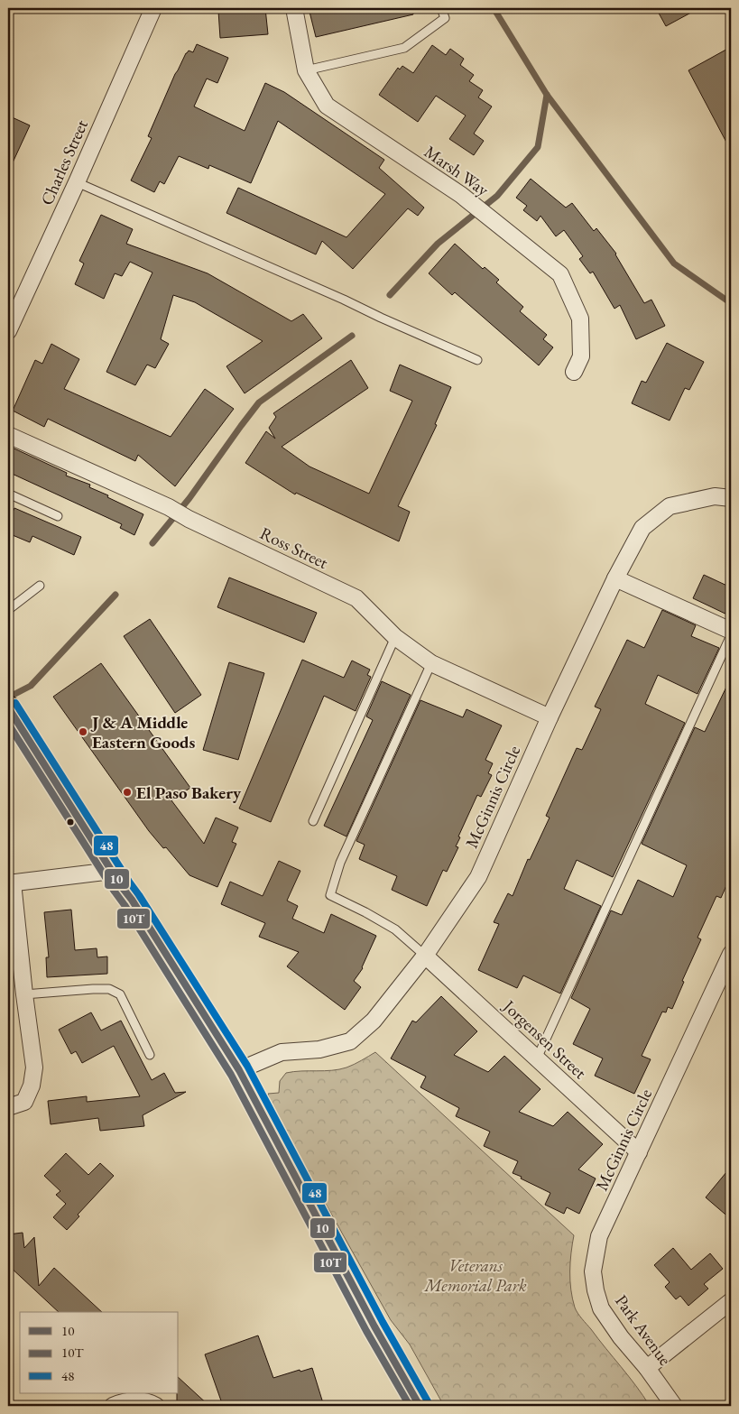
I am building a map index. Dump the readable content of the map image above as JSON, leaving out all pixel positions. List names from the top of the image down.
{
  "streets": {
    "street": [
      "Charles Street",
      "Marsh Way",
      "Ross Street",
      "McGinnis Circle",
      "Jorgensen Street",
      "Park Avenue"
    ]
  },
  "crossings": [
    ["Ross Street", "McGinnis Circle"],
    ["McGinnis Circle", "Jorgensen Street"],
    ["McGinnis Circle", "Park Avenue"]
  ],
  "parks": ["Veterans Memorial Park"],
  "places": ["J & A Middle Eastern Goods", "El Paso Bakery"],
  "lines": ["transit line 48", "transit line 10", "transit line 10T"],
  "legend": ["10", "10T", "48"]
}
